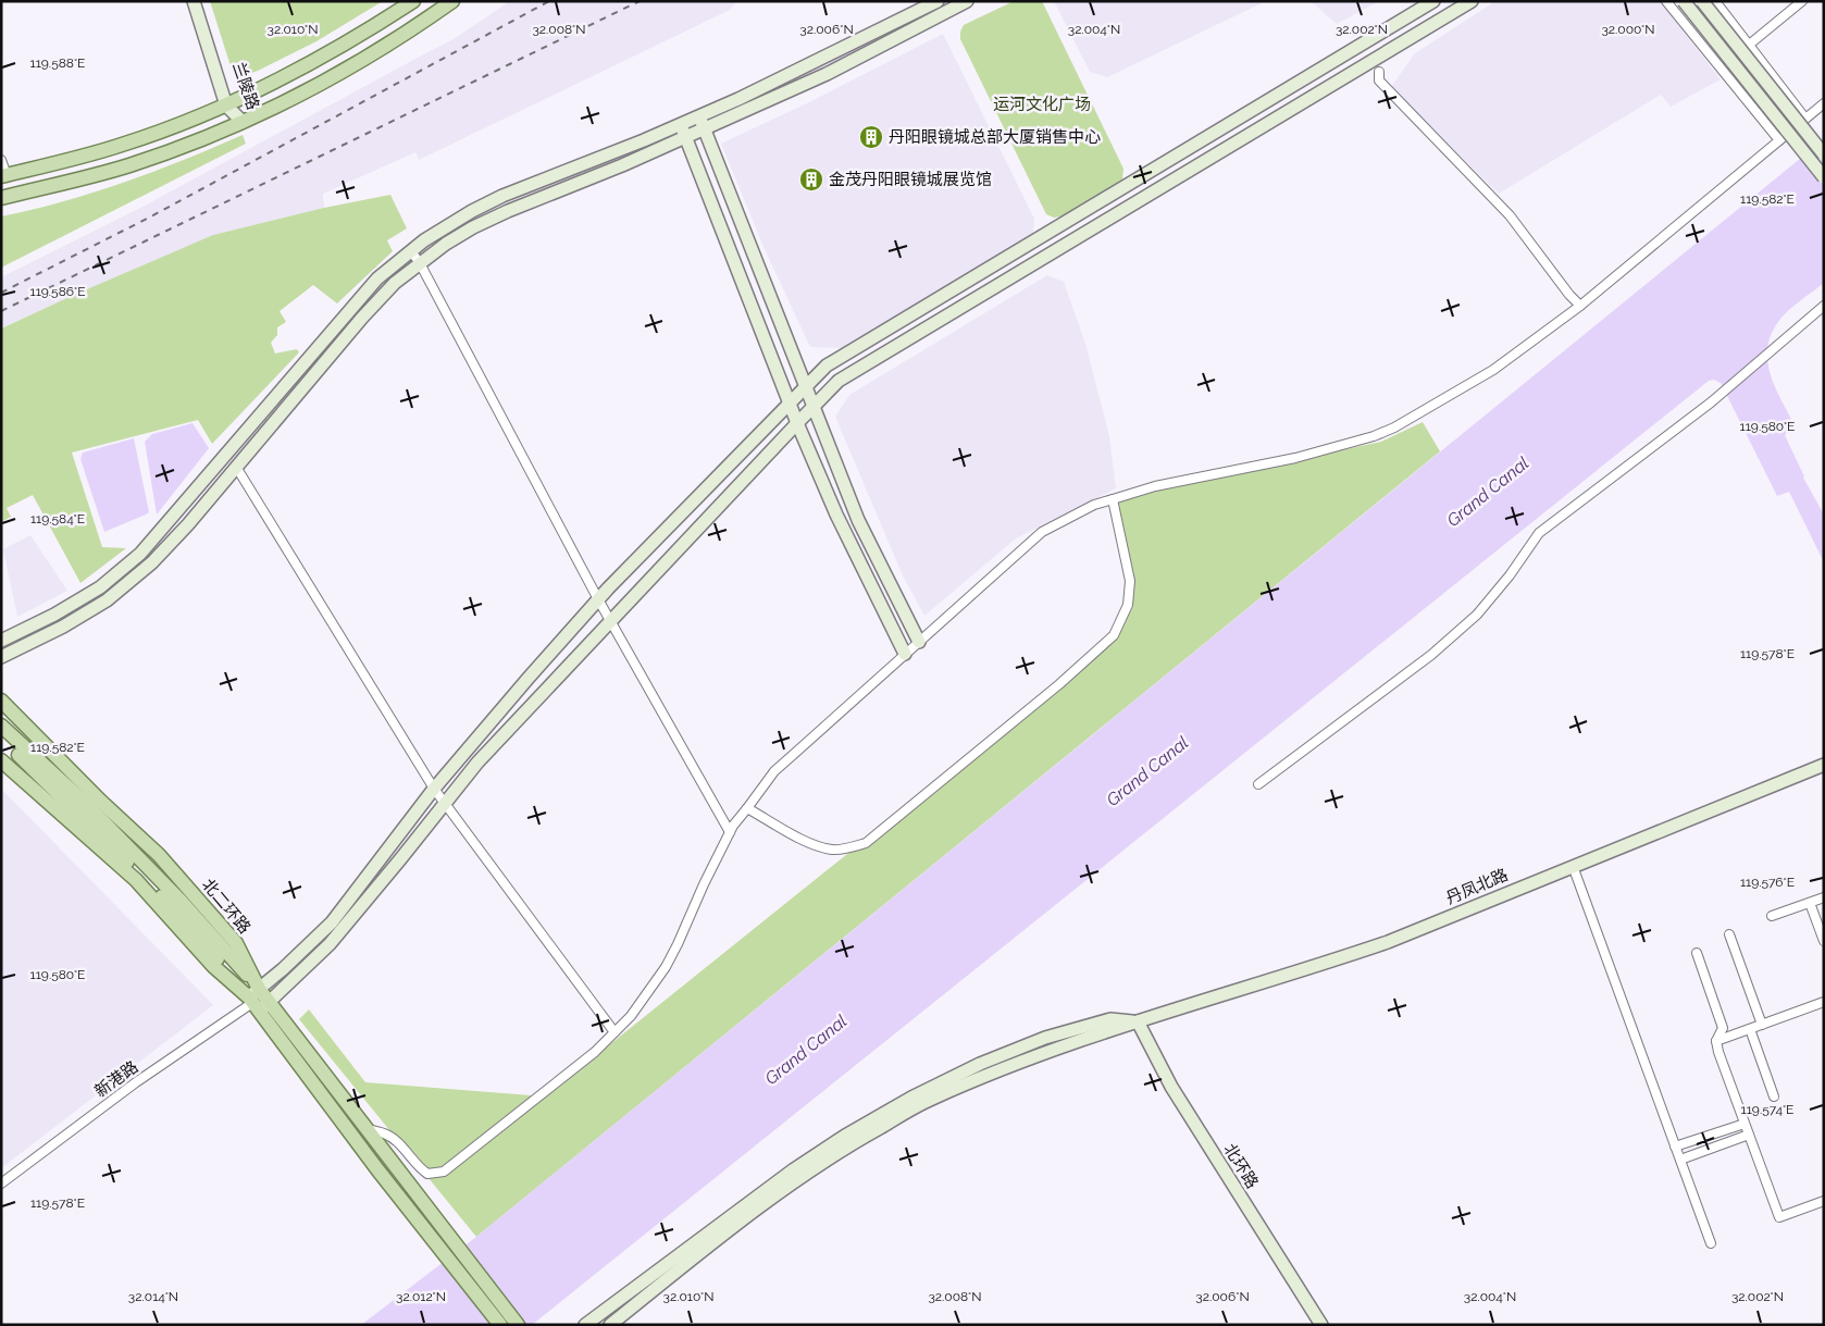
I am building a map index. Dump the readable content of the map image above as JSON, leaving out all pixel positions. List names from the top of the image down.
{
  "streets": {
    "main road": ["北二环路"],
    "street": [
      "兰陵路",
      "丹凤北路",
      "新港路",
      "北环路"
    ]
  },
  "crossings": [
    ["丹凤北路", "北环路"],
    ["北二环路", "新港路"]
  ],
  "water": ["Grand Canal"],
  "parks": ["运河文化广场"],
  "places": {
    "building": ["丹阳眼镜城总部大厦销售中心", "金茂丹阳眼镜城展览馆"]
  },
  "coordinates": [
    "32.010°N",
    "32.008°N",
    "32.006°N",
    "32.004°N",
    "32.002°N",
    "32.000°N",
    "119.588°E",
    "119.582°E",
    "119.586°E",
    "119.580°E",
    "119.584°E",
    "119.578°E",
    "119.576°E",
    "119.574°E",
    "32.014°N",
    "32.012°N"
  ]
}
